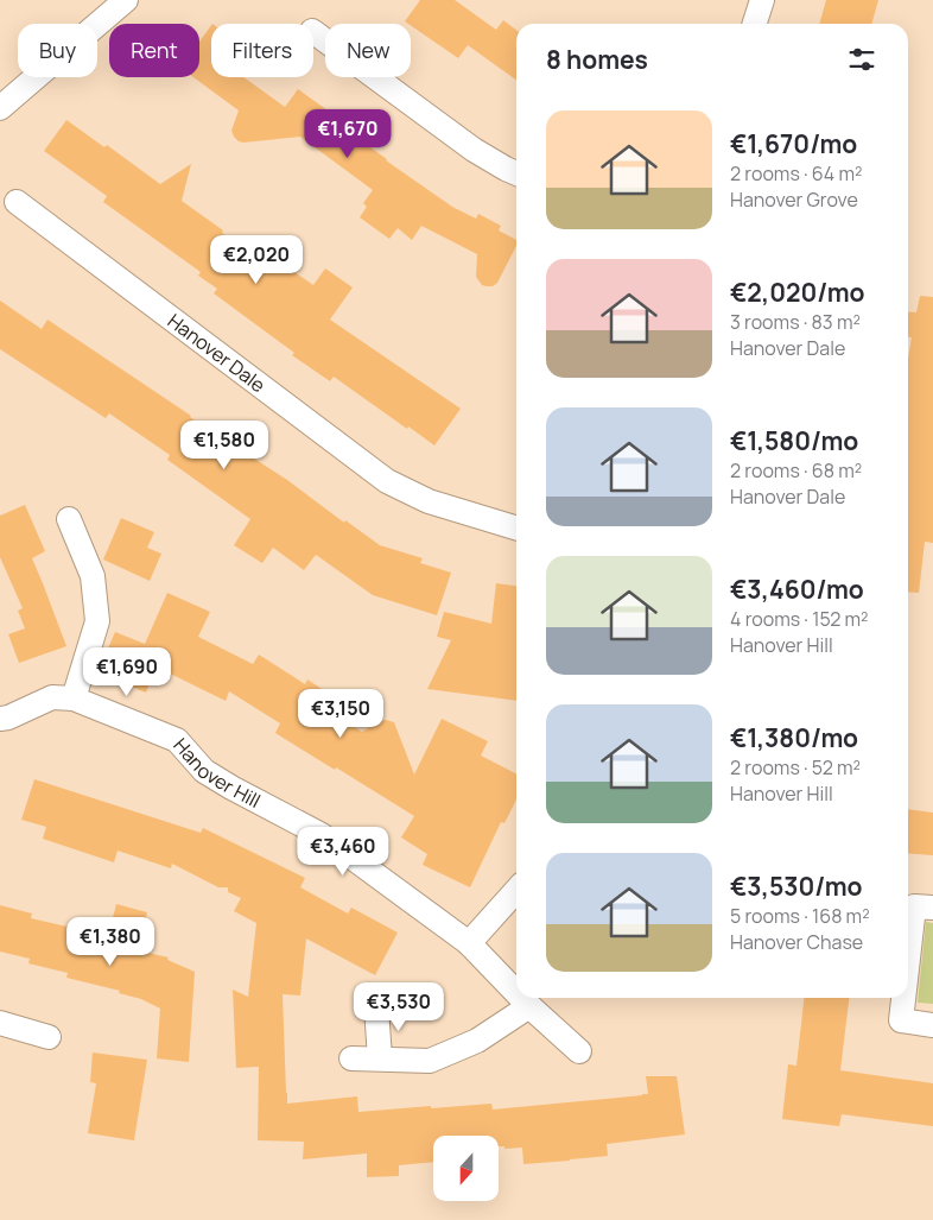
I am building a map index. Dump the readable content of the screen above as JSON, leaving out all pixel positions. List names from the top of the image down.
{
  "streets": {
    "street": ["Hanover Dale", "Hanover Hill"]
  },
  "north": "bottom",
  "page": {
    "chip": [
      "Buy",
      "Rent",
      "Filters",
      "New"
    ],
    "heading": "8 homes",
    "list": [
      {
        "name": "€1,670/mo",
        "note": "2 rooms · 64 m² · Hanover Grove"
      },
      {
        "name": "€2,020/mo",
        "note": "3 rooms · 83 m² · Hanover Dale"
      },
      {
        "name": "€1,580/mo",
        "note": "2 rooms · 68 m² · Hanover Dale"
      },
      {
        "name": "€3,460/mo",
        "note": "4 rooms · 152 m² · Hanover Hill"
      },
      {
        "name": "€1,380/mo",
        "note": "2 rooms · 52 m² · Hanover Hill"
      },
      {
        "name": "€3,530/mo",
        "note": "5 rooms · 168 m² · Hanover Chase"
      }
    ],
    "price": [
      "€1,670",
      "€2,020",
      "€1,580",
      "€1,690",
      "€3,150",
      "€3,460",
      "€1,380",
      "€3,530"
    ]
  }
}
